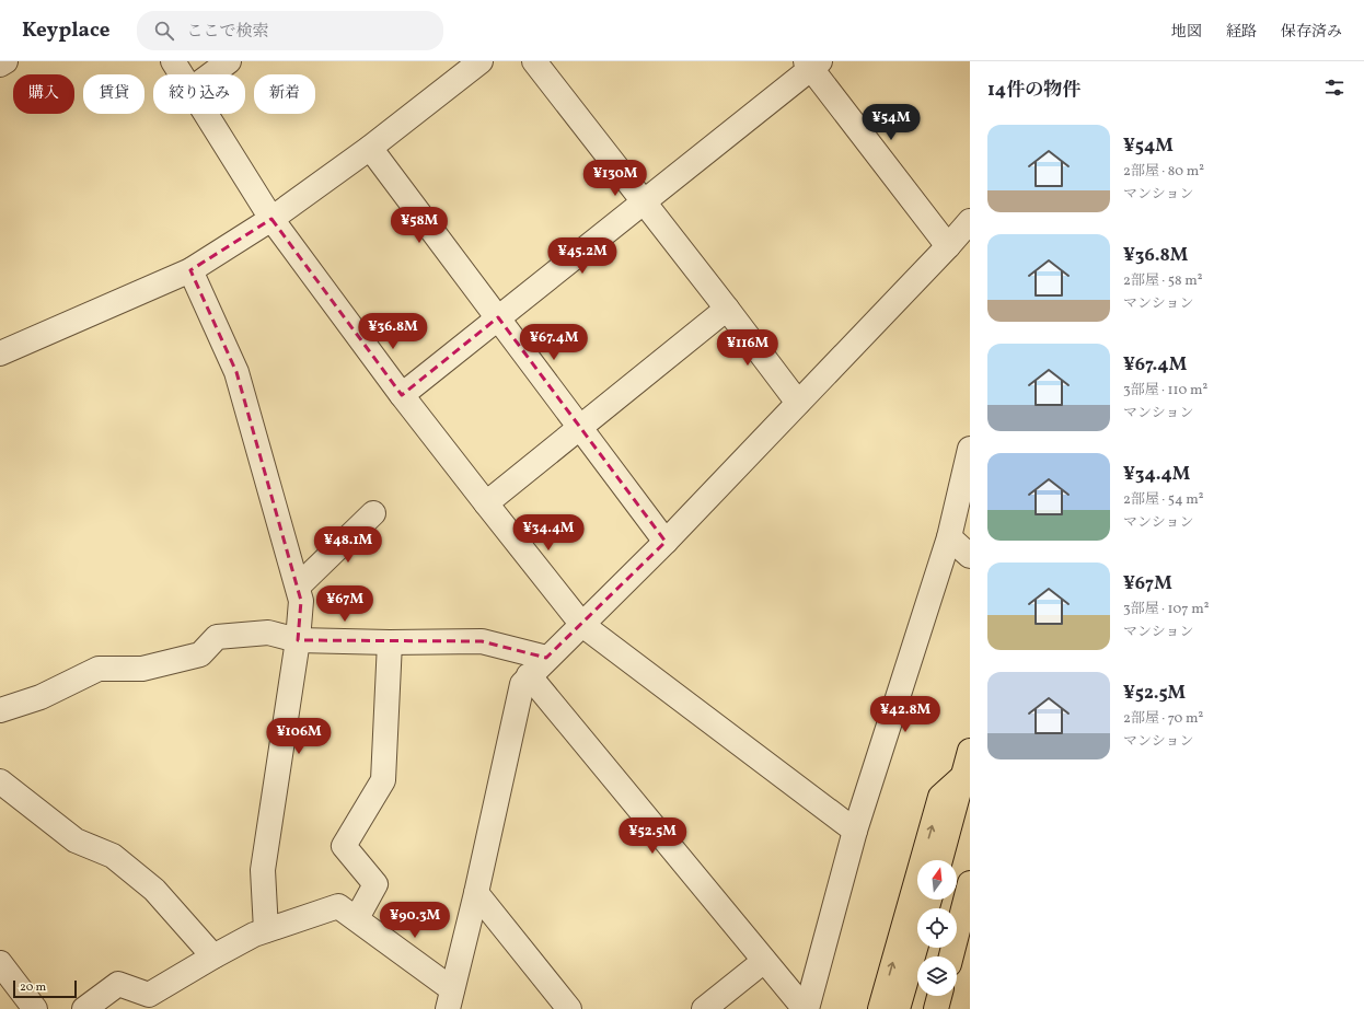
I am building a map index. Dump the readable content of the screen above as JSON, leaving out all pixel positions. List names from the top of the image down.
{
  "scale_bar": "20 m",
  "north": "top",
  "page": {
    "header": "Keyplace",
    "search": "ここで検索",
    "nav": ["地図", "経路", "保存済み"],
    "heading": "14件の物件",
    "chip": [
      "購入",
      "賃貸",
      "絞り込み",
      "新着"
    ],
    "price": [
      "¥54M",
      "¥130M",
      "¥58M",
      "¥45.2M",
      "¥36.8M",
      "¥67.4M",
      "¥116M",
      "¥34.4M",
      "¥48.1M",
      "¥67M",
      "¥42.8M",
      "¥106M",
      "¥52.5M",
      "¥90.3M"
    ],
    "list": [
      {
        "name": "¥54M",
        "note": "2部屋 · 80 m² · マンション"
      },
      {
        "name": "¥36.8M",
        "note": "2部屋 · 58 m² · マンション"
      },
      {
        "name": "¥67.4M",
        "note": "3部屋 · 110 m² · マンション"
      },
      {
        "name": "¥34.4M",
        "note": "2部屋 · 54 m² · マンション"
      },
      {
        "name": "¥67M",
        "note": "3部屋 · 107 m² · マンション"
      },
      {
        "name": "¥52.5M",
        "note": "2部屋 · 70 m² · マンション"
      }
    ],
    "scale": "20 m"
  }
}
